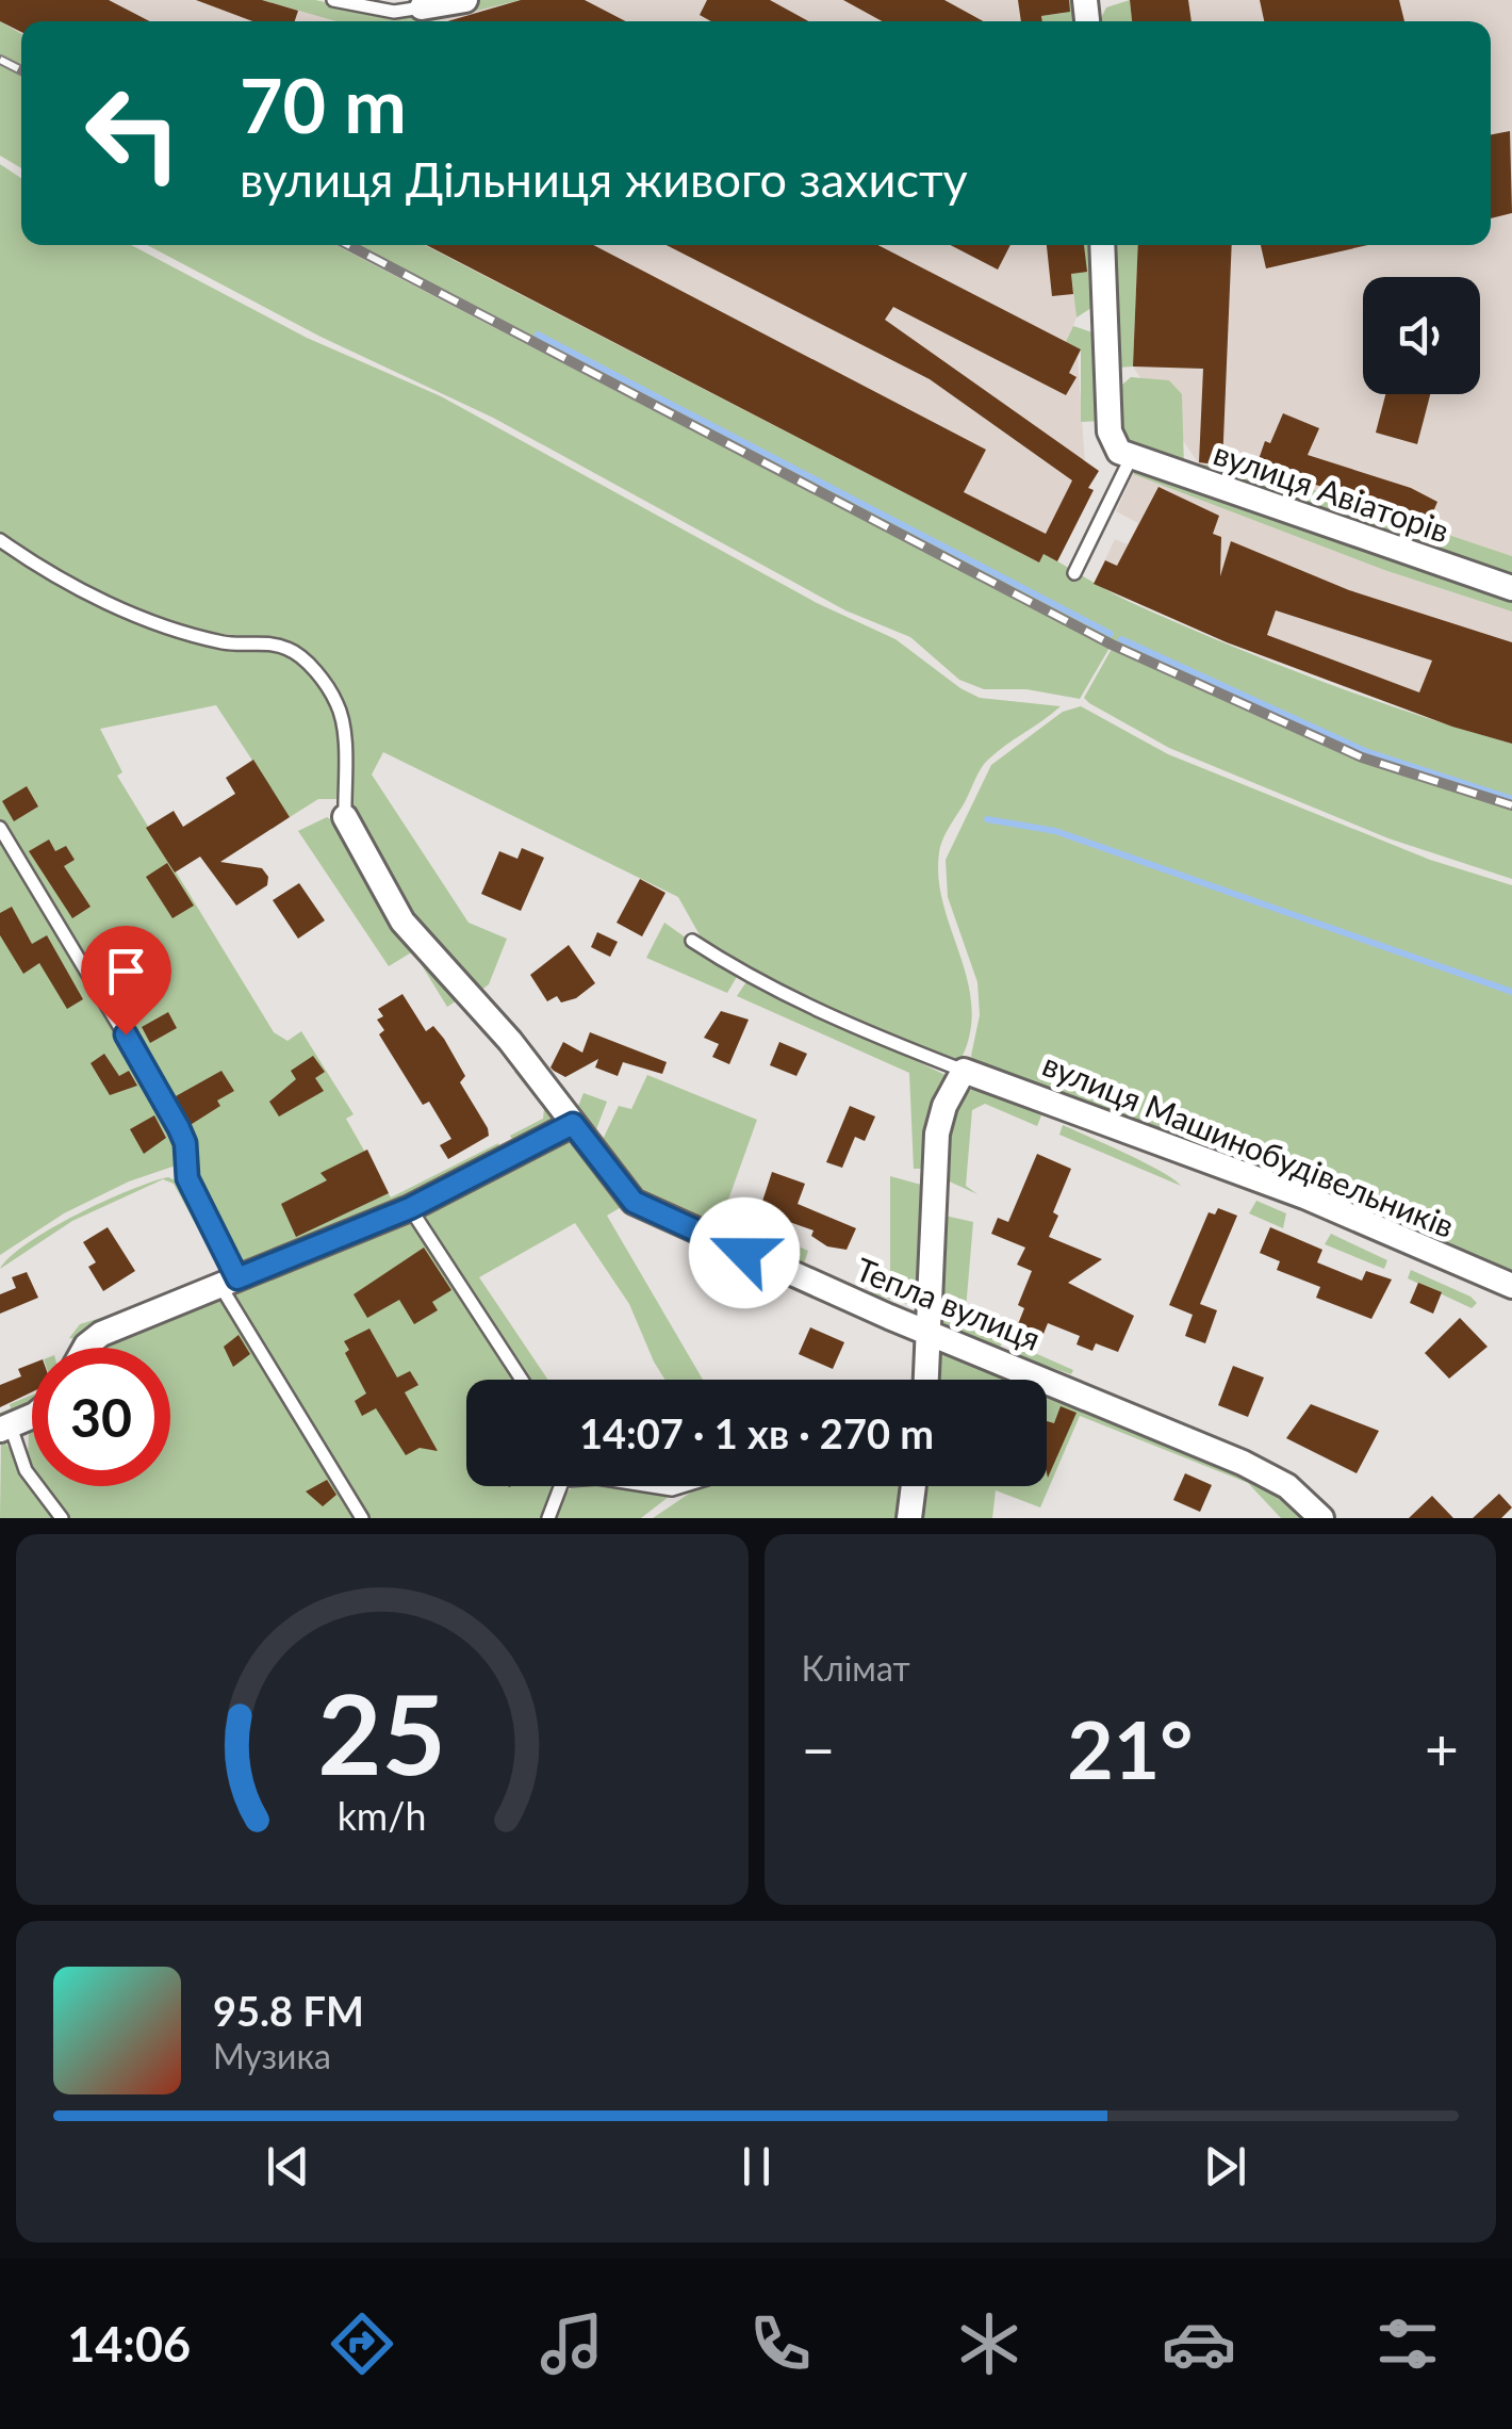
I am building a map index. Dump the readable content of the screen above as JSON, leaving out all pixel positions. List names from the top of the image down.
{
  "streets": {
    "street": ["вулиця Авіаторів", "вулиця Машинобудівельників", "Тепла вулиця"]
  },
  "page": {
    "turn": ["70 m", "вулиця Дільниця живого захисту"],
    "limit": "30",
    "trip": "14:07 · 1 хв · 270 m",
    "tile": "Клімат",
    "heat": ["−", "21°", "+"],
    "song": ["95.8 FM", "Музика"],
    "tabs": "14:06",
    "gauge": ["25", "km/h"]
  }
}
